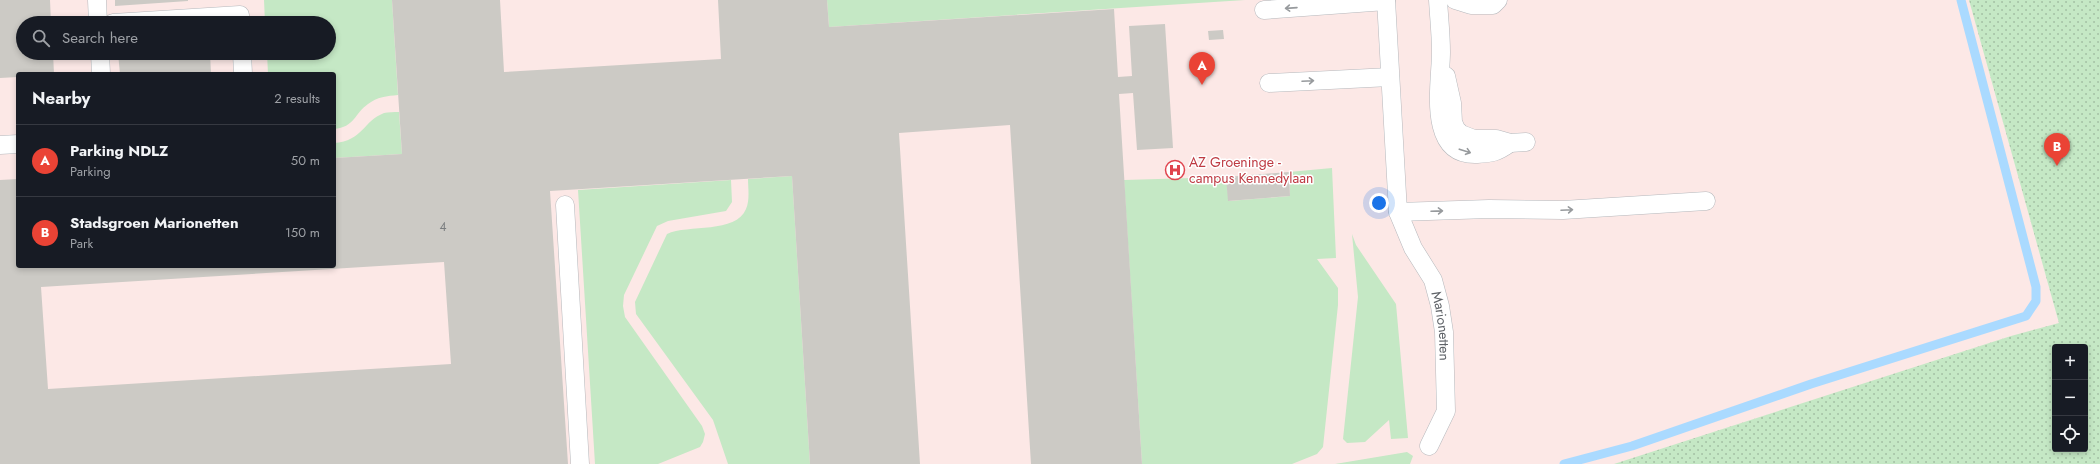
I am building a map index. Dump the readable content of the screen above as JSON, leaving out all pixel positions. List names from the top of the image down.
{
  "streets": {
    "lane": ["Marionetten"]
  },
  "places": {
    "hospital": ["AZ Groeninge - campus Kennedylaan"]
  },
  "house_numbers": ["4"],
  "page": {
    "search": "Search here",
    "pins": ["A", "B"],
    "heading": ["Nearby", "2 results"],
    "list": [
      {
        "mark": "A",
        "name": "Parking NDLZ",
        "note": "Parking",
        "value": "50 m"
      },
      {
        "mark": "B",
        "name": "Stadsgroen Marionetten",
        "note": "Park",
        "value": "150 m"
      }
    ],
    "map_buttons": ["+", "−"]
  }
}
